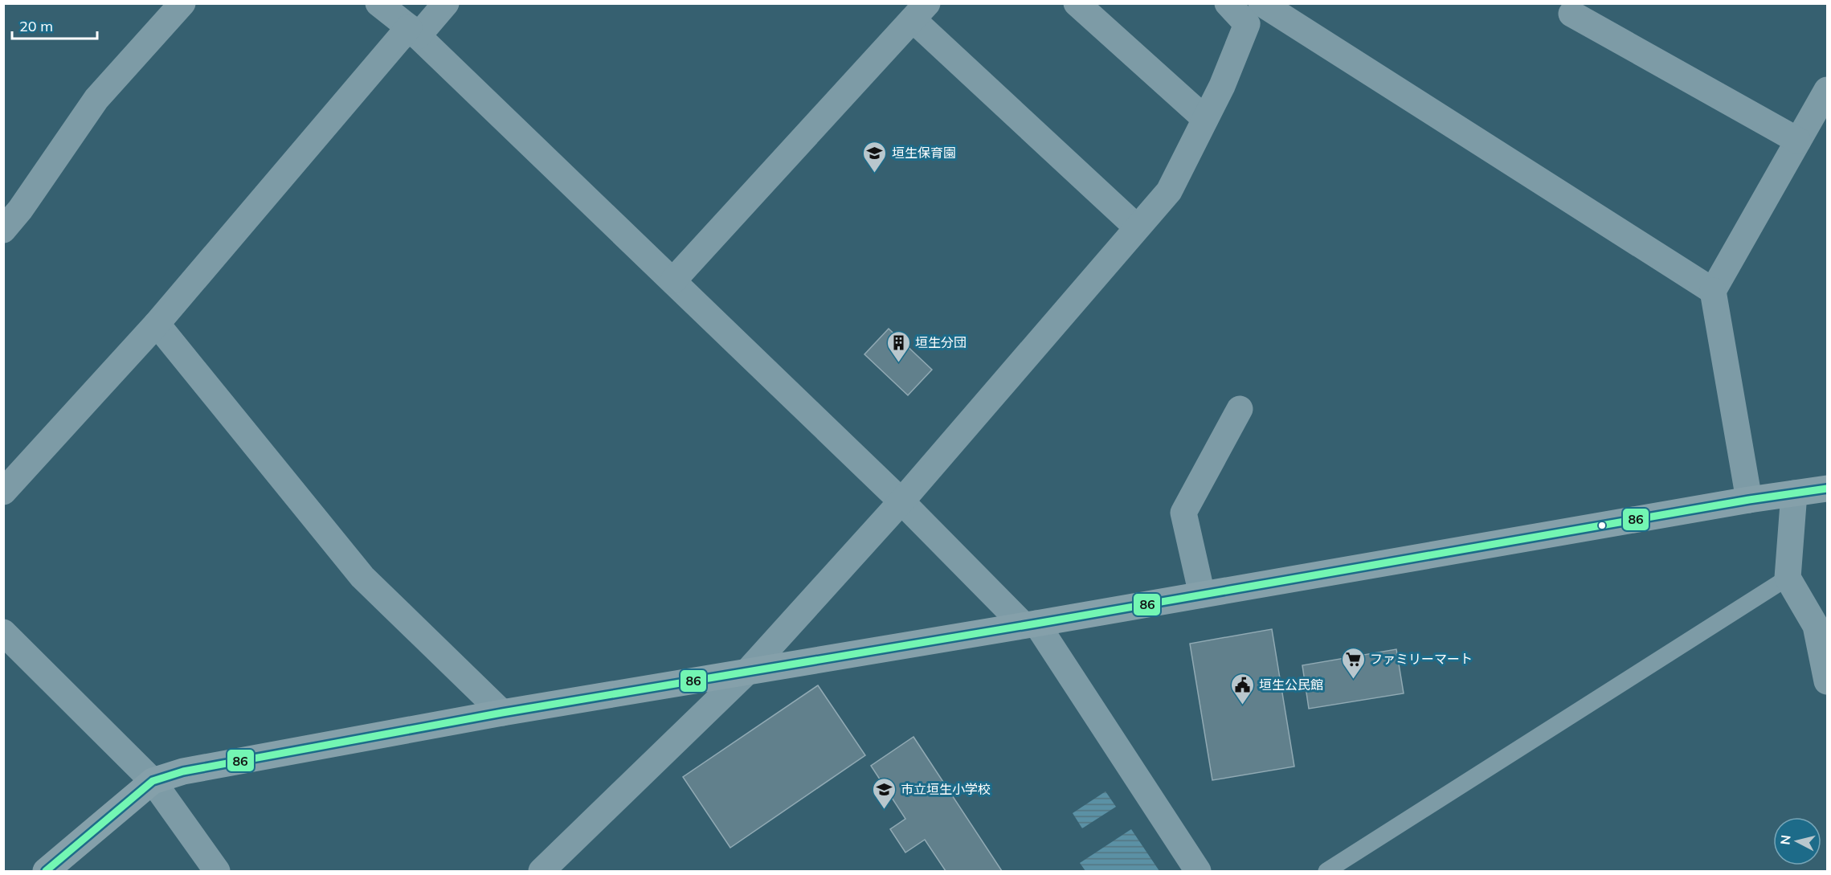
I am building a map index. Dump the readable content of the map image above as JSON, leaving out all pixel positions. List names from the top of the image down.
{
  "places": {
    "school or university": ["垣生保育園", "市立垣生小学校"],
    "building": ["垣生分団"],
    "supermarket": ["ファミリーマート"],
    "public building": ["垣生公民館"]
  },
  "lines": ["transit line 86"],
  "scale_bar": "20 m",
  "north": "left"
}
